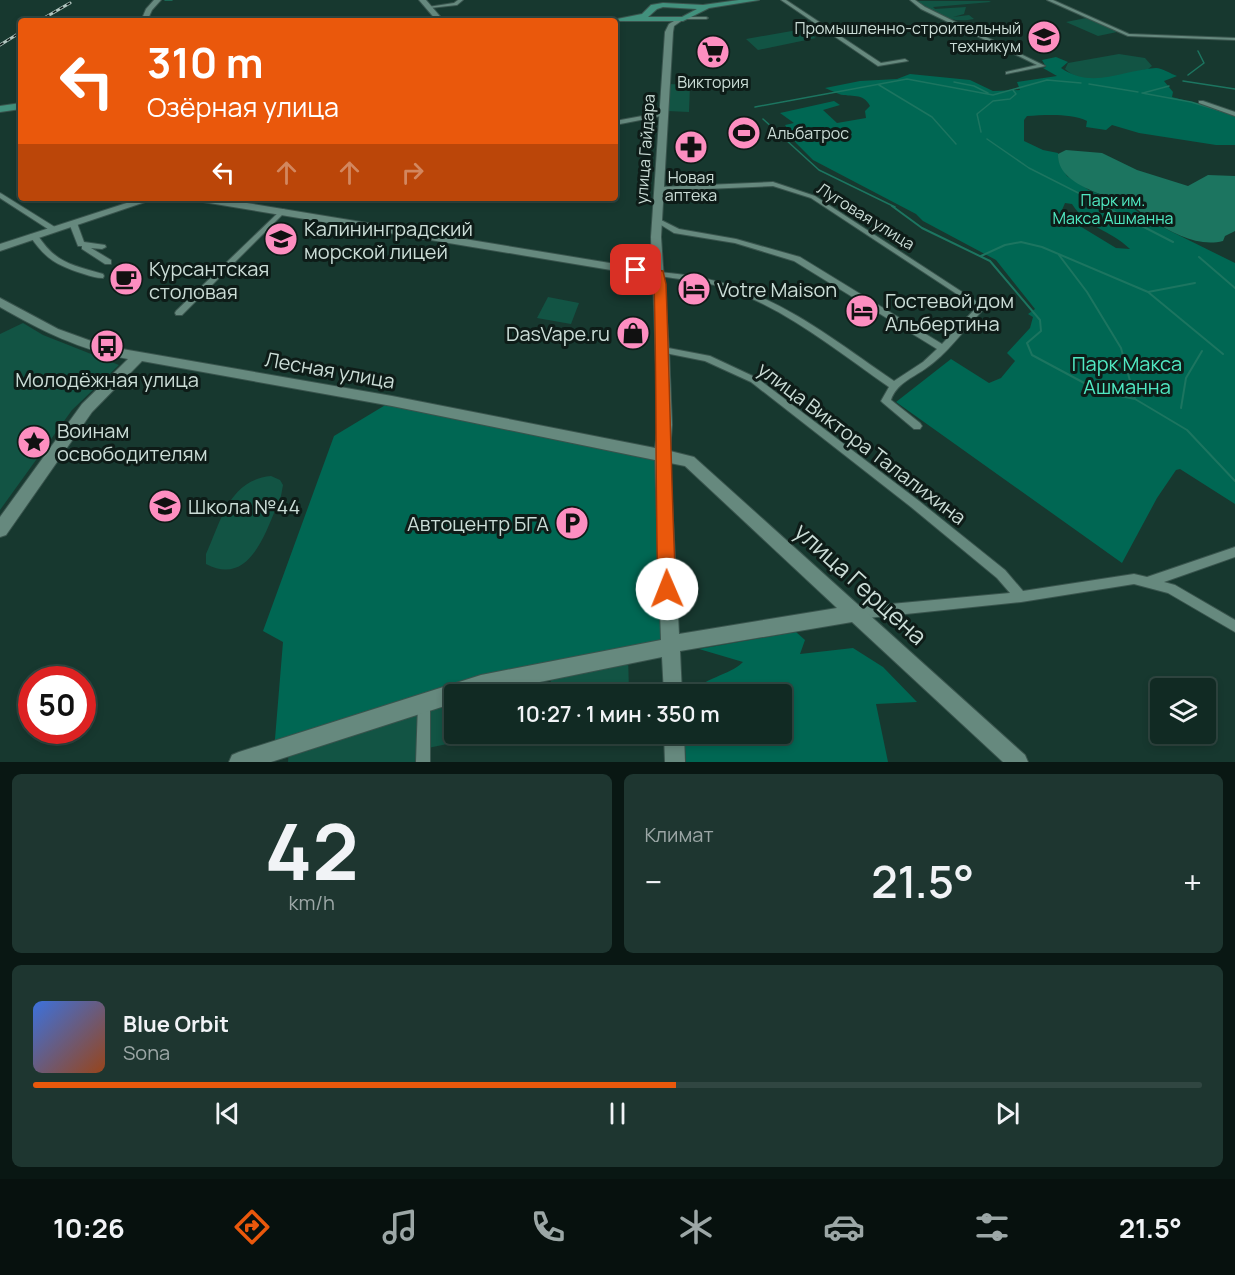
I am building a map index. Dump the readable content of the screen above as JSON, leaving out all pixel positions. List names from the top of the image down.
{
  "streets": {
    "street": [
      "улица Гайдара",
      "Луговая улица",
      "Лесная улица",
      "улица Виктора Талалихина",
      "улица Герцена"
    ]
  },
  "crossings": [
    ["улица Гайдара", "Луговая улица"],
    ["улица Гайдара", "Лесная улица"],
    ["улица Гайдара", "улица Виктора Талалихина"],
    ["улица Гайдара", "улица Герцена"],
    ["Лесная улица", "улица Герцена"]
  ],
  "parks": ["Парк им. Макса Ашманна", "Парк Макса Ашманна"],
  "places": {
    "school or university": ["Промышленно-строительный техникум", "Калининградский морской лицей", "Школа №44"],
    "supermarket": ["Виктория"],
    "sports": ["Альбатрос"],
    "pharmacy": ["Новая аптека"],
    "cafe": ["Курсантская столовая"],
    "hotel": ["Votre Maison", "Гостевой дом Альбертина"],
    "shop": ["DasVape.ru"],
    "bus stop": ["Молодёжная улица"],
    "place": ["Воинам освободителям"],
    "parking": ["Автоцентр БГА"]
  },
  "page": {
    "turn": ["310 m", "Озёрная улица"],
    "limit": "50",
    "trip": "10:27 · 1 мин · 350 m",
    "tile": [
      ["42", "km/h"],
      "Климат"
    ],
    "heat": ["−", "21.5°", "+"],
    "song": ["Blue Orbit", "Sona"],
    "tabs": ["10:26", "21.5°"]
  }
}
